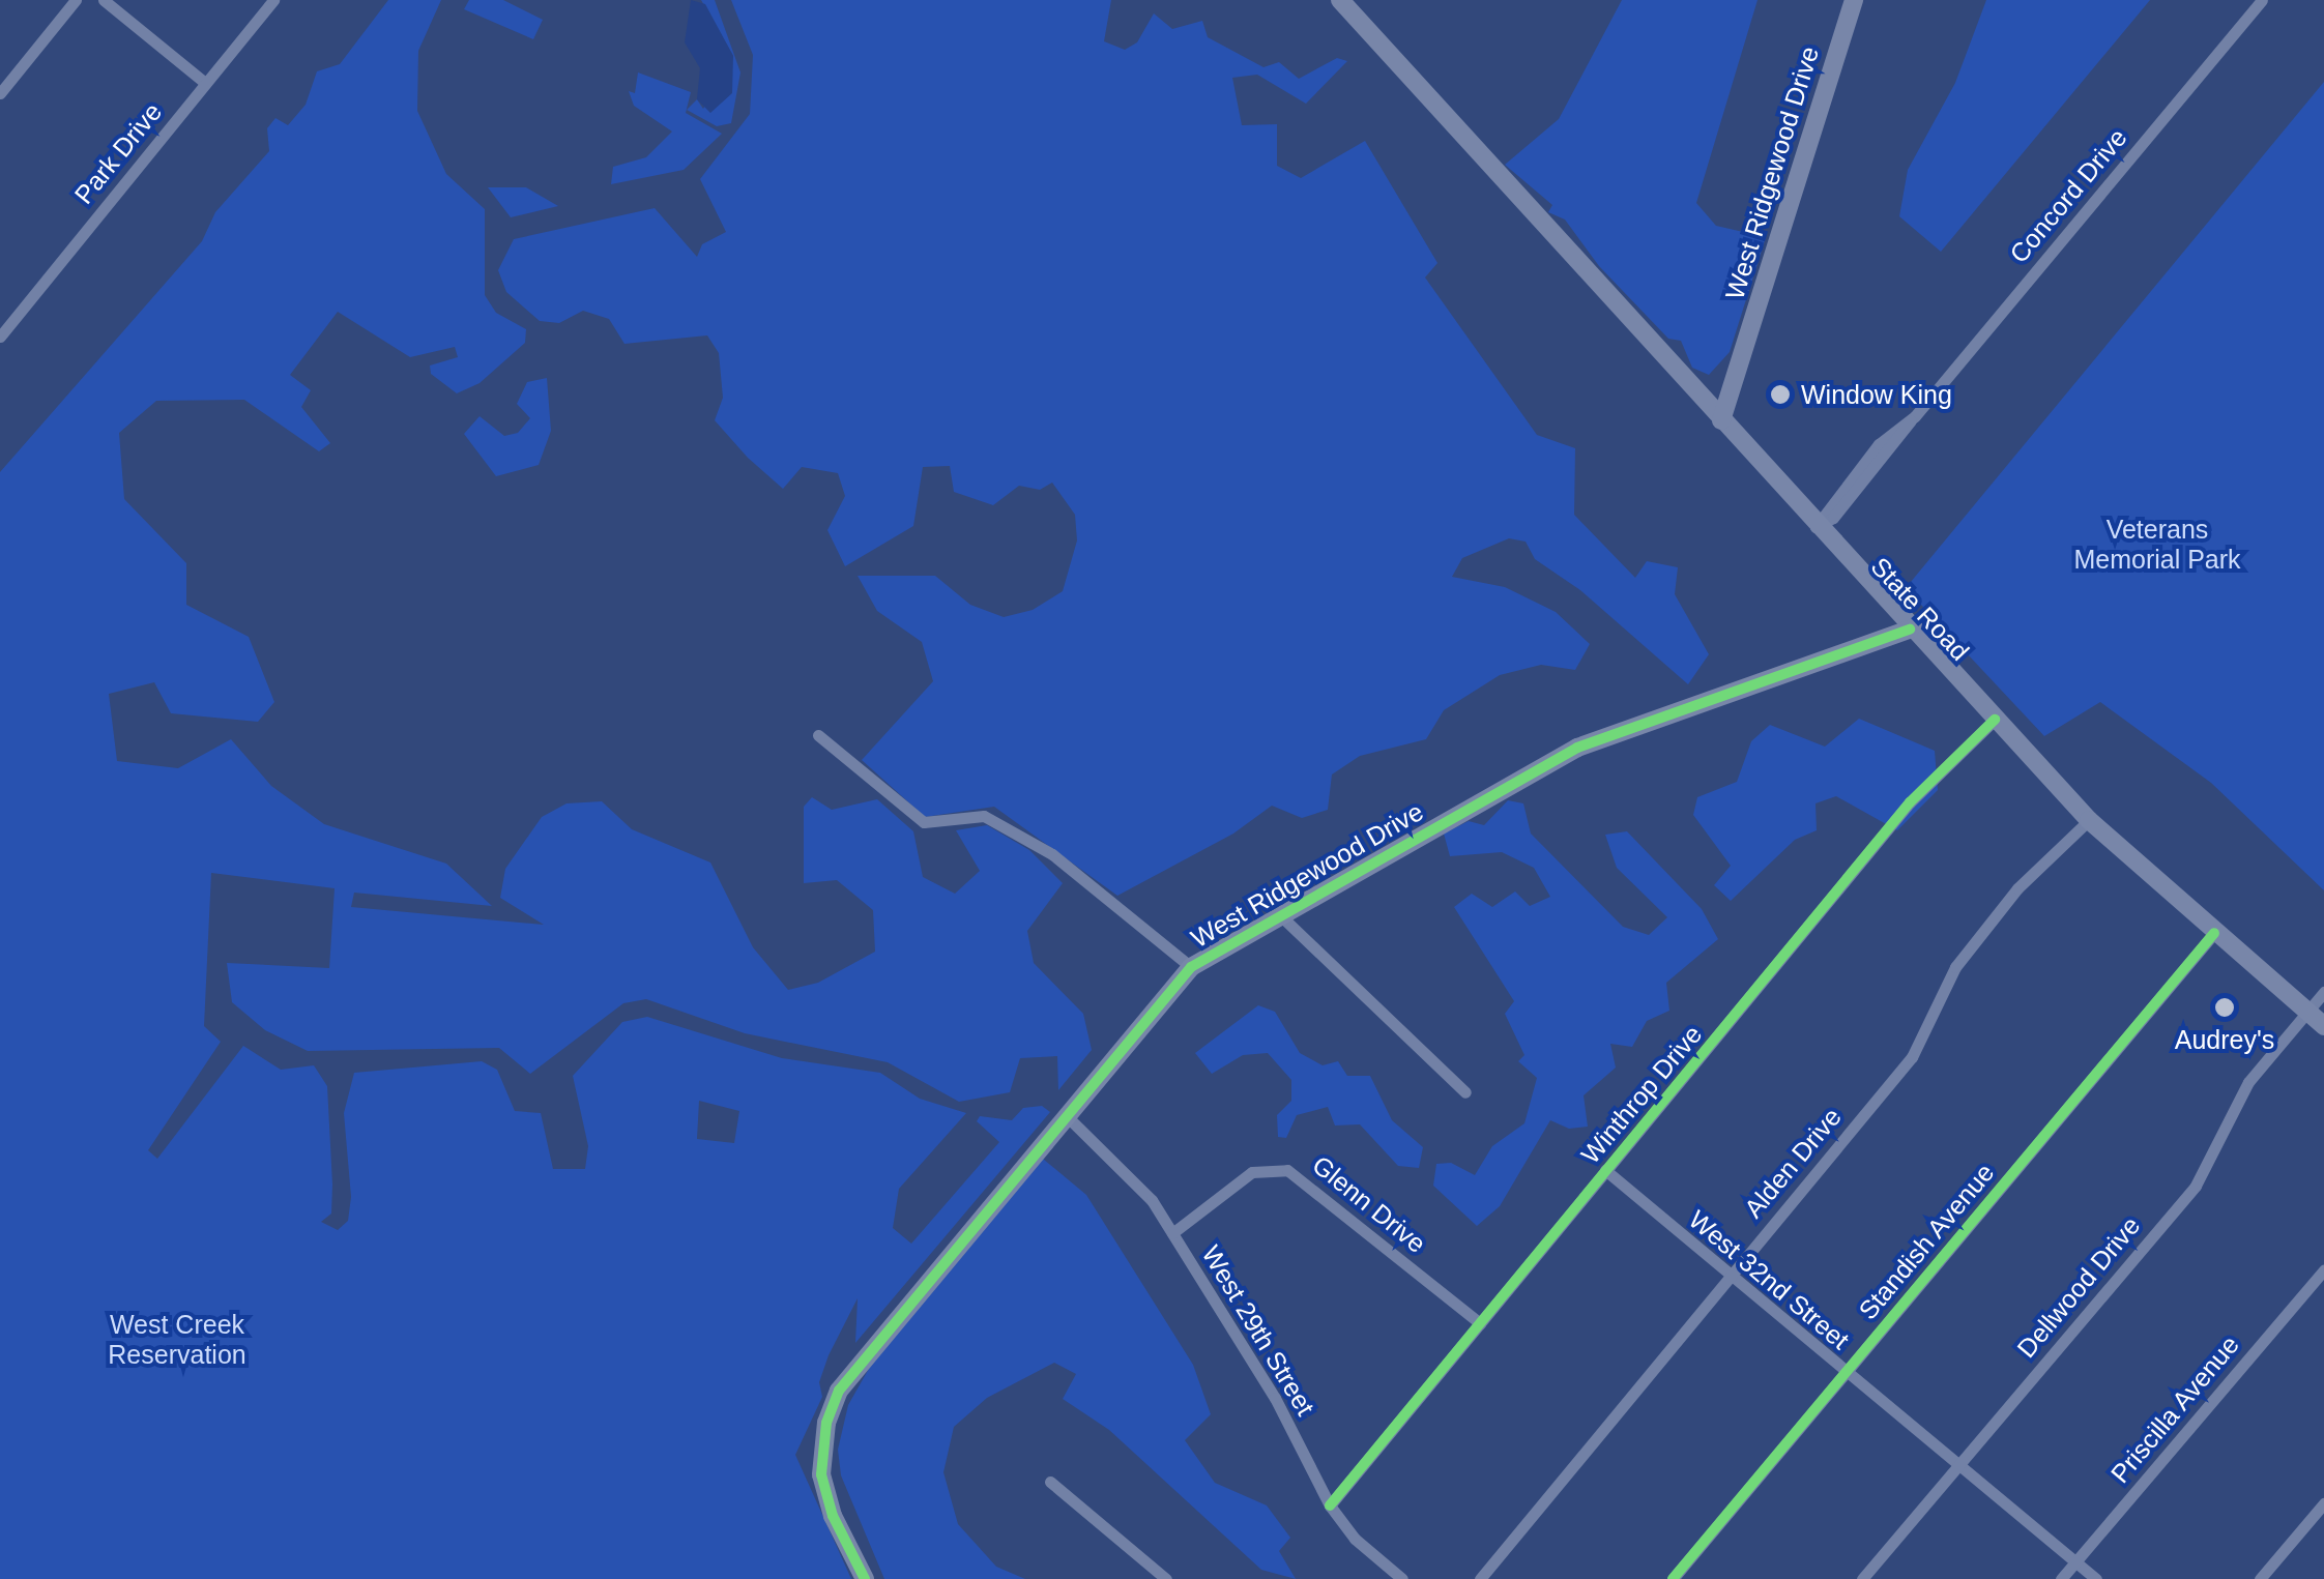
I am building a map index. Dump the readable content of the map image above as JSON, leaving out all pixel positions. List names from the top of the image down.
{
  "streets": {
    "main road": ["West Ridgewood Drive", "State Road"],
    "street": [
      "Park Drive",
      "Concord Drive",
      "Winthrop Drive",
      "Alden Drive",
      "Glenn Drive",
      "Standish Avenue",
      "West 32nd Street",
      "Dellwood Drive",
      "West 29th Street",
      "Priscilla Avenue"
    ]
  },
  "crossings": [
    ["West Ridgewood Drive", "State Road"],
    ["West Ridgewood Drive", "West 29th Street"],
    ["Concord Drive", "State Road"],
    ["State Road", "Winthrop Drive"],
    ["State Road", "Alden Drive"],
    ["State Road", "Standish Avenue"],
    ["State Road", "Dellwood Drive"],
    ["Winthrop Drive", "Glenn Drive"],
    ["Winthrop Drive", "West 32nd Street"],
    ["Winthrop Drive", "West 29th Street"],
    ["Alden Drive", "West 32nd Street"],
    ["Glenn Drive", "West 29th Street"],
    ["Standish Avenue", "West 32nd Street"],
    ["West 32nd Street", "Dellwood Drive"],
    ["West 32nd Street", "Priscilla Avenue"]
  ],
  "parks": ["Veterans Memorial Park", "West Creek Reservation"],
  "places": ["Window King", "Audrey's"]
}
